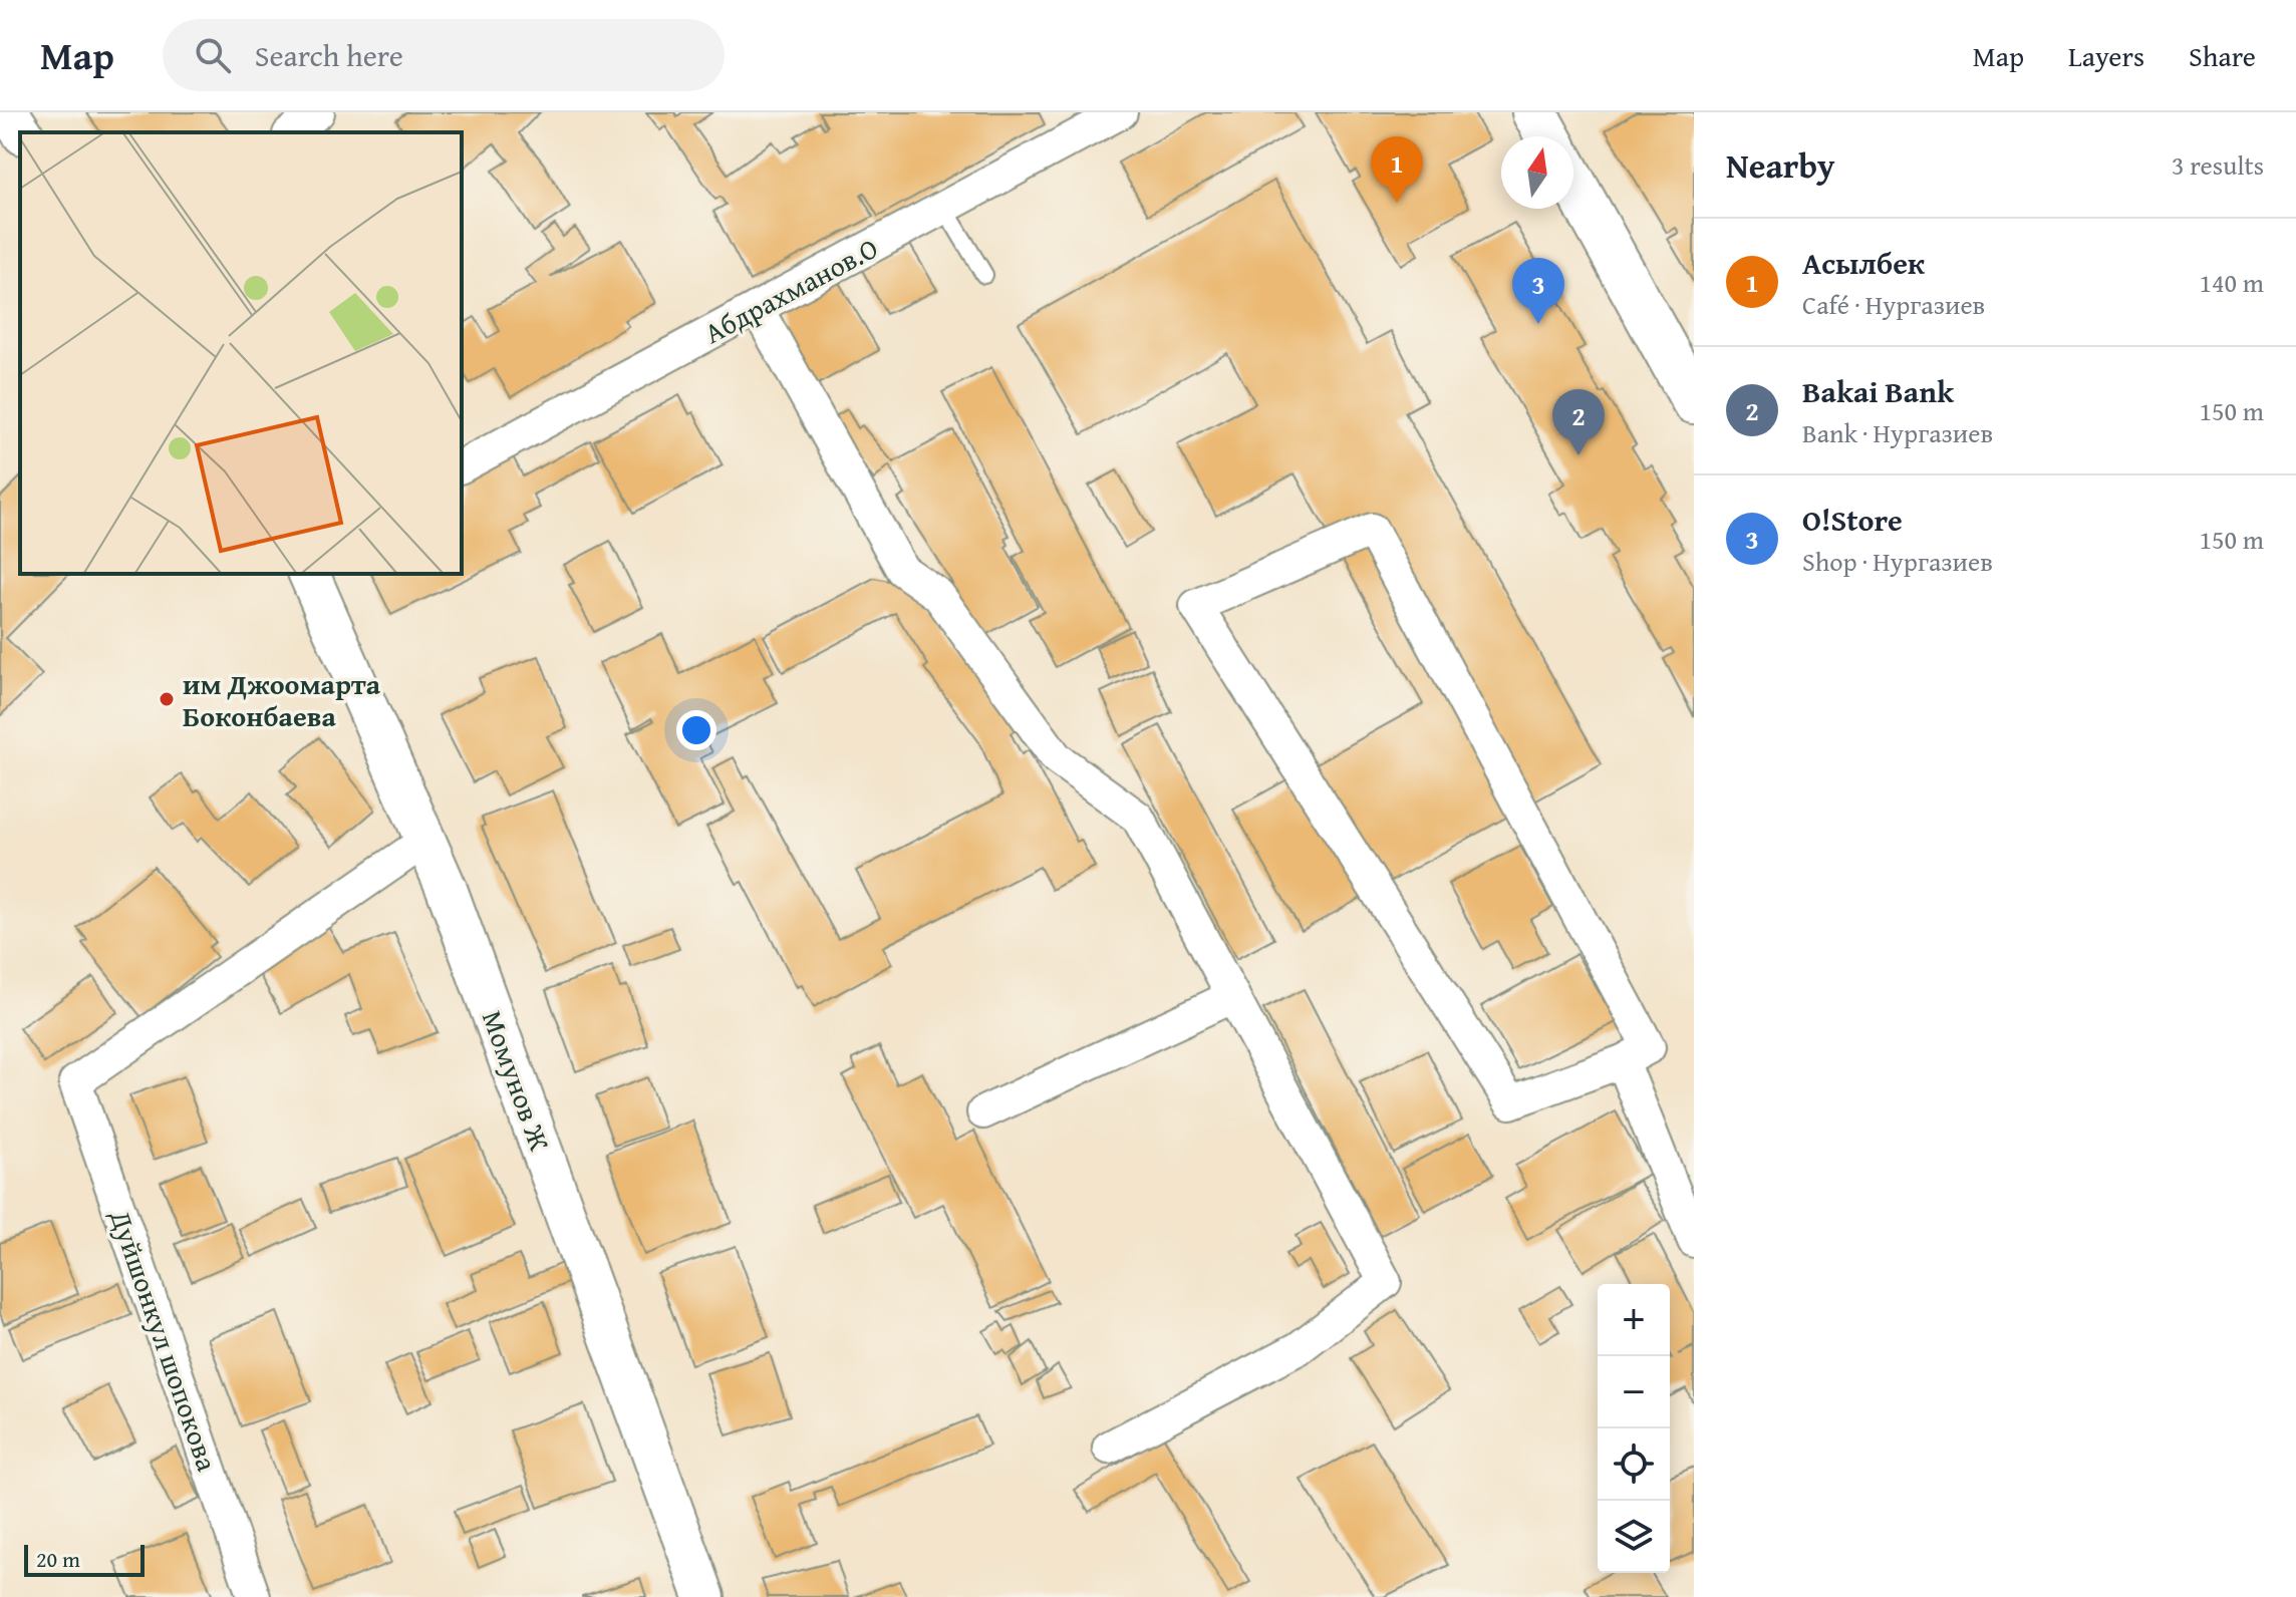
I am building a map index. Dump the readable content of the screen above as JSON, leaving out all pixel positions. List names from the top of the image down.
{
  "streets": {
    "street": ["Абдрахманов.О", "Момунов Ж", "Дуйшонкул шопокова"]
  },
  "crossings": [
    ["Момунов Ж", "Дуйшонкул шопокова"]
  ],
  "places": ["им Джоомарта Боконбаева"],
  "scale_bar": "20 m",
  "north": "top",
  "page": {
    "header": "Map",
    "search": "Search here",
    "nav": ["Map", "Layers", "Share"],
    "heading": ["Nearby", "3 results"],
    "pins": ["1", "3", "2"],
    "list": [
      {
        "mark": "1",
        "name": "Асылбек",
        "note": "Café · Нургазиев",
        "value": "140 m"
      },
      {
        "mark": "2",
        "name": "Bakai Bank",
        "note": "Bank · Нургазиев",
        "value": "150 m"
      },
      {
        "mark": "3",
        "name": "O!Store",
        "note": "Shop · Нургазиев",
        "value": "150 m"
      }
    ],
    "map_buttons": ["+", "−"],
    "scale": "20 m"
  }
}
